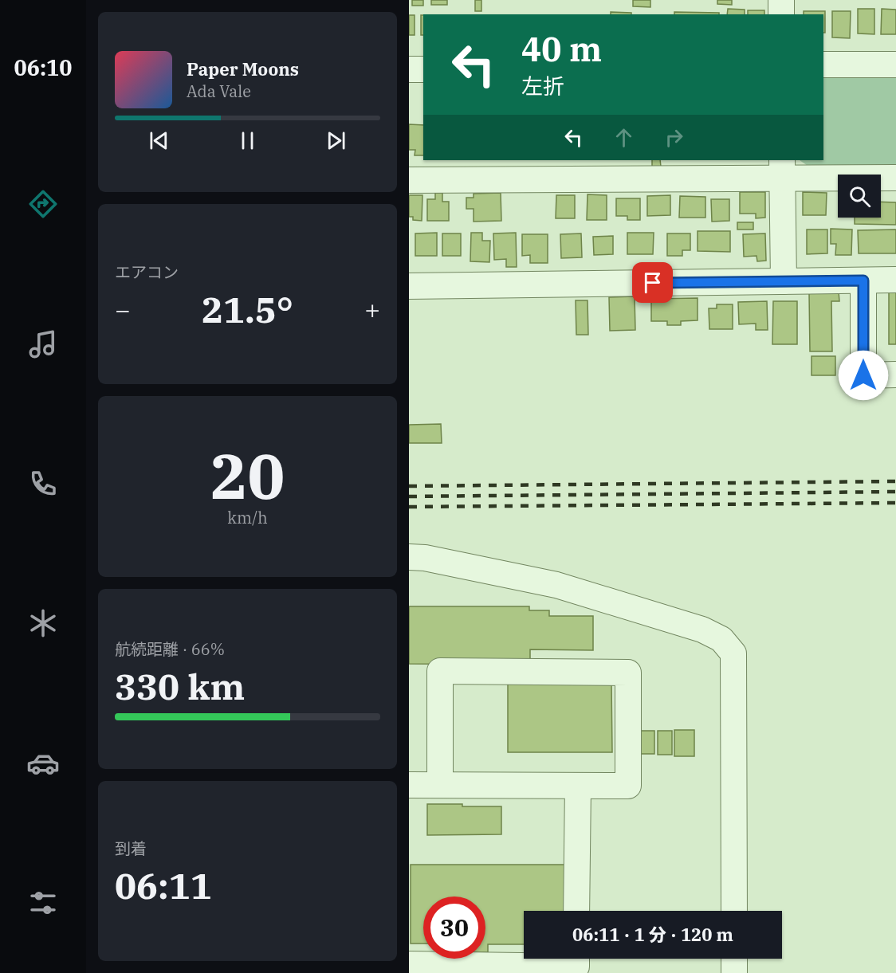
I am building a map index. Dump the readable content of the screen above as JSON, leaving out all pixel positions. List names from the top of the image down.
{
  "page": {
    "tabs": "06:10",
    "turn": ["40 m", "左折"],
    "song": ["Paper Moons", "Ada Vale"],
    "tile": [
      "エアコン",
      ["20", "km/h"],
      ["航続距離 · 66%", "330 km"],
      ["到着", "06:11"]
    ],
    "heat": ["−", "21.5°", "+"],
    "limit": "30",
    "trip": "06:11 · 1 分 · 120 m"
  }
}
